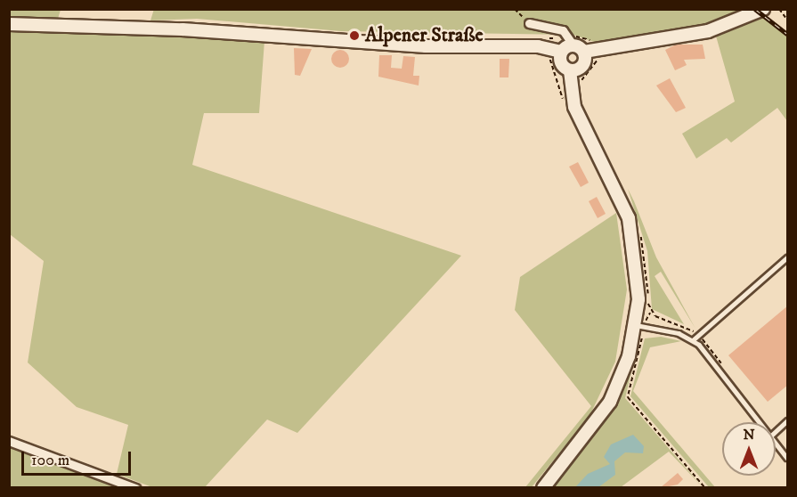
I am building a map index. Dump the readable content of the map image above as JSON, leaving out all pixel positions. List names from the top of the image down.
{
  "places": ["Alpener Straße"],
  "scale_bar": "100 m",
  "north": "top"
}
